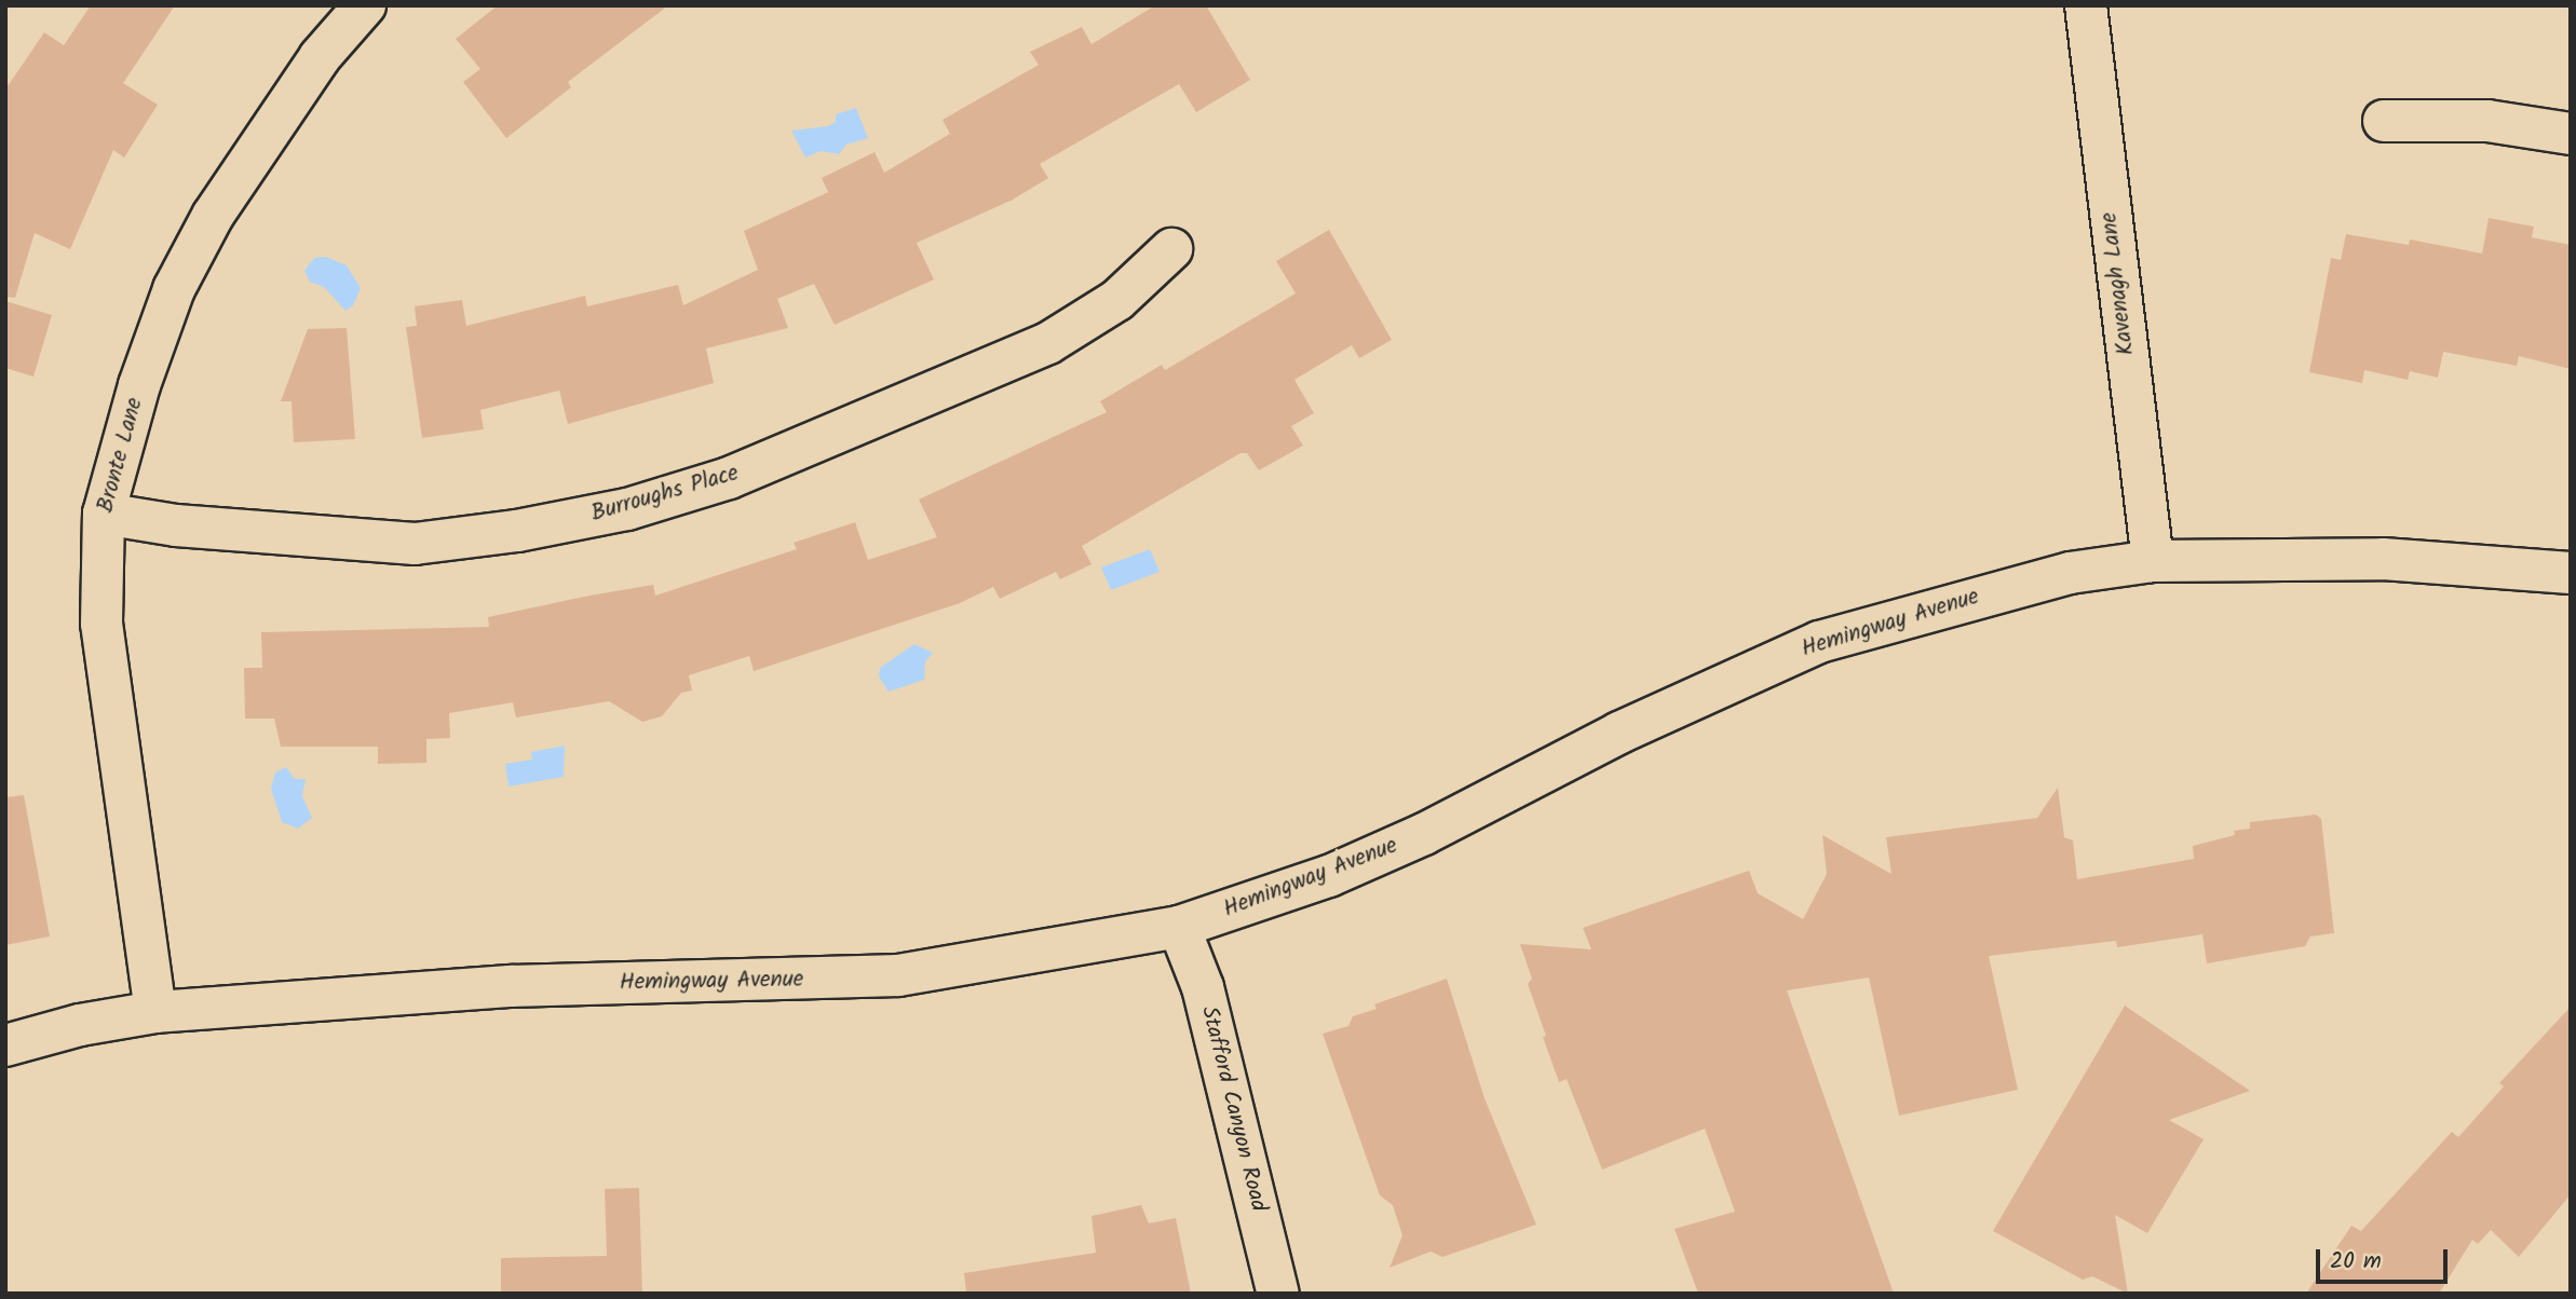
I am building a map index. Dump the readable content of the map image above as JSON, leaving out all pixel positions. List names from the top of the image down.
{
  "streets": {
    "main road": [
      "Kavenagh Lane",
      "Bronte Lane",
      "Burroughs Place",
      "Hemingway Avenue",
      "Stafford Canyon Road"
    ]
  },
  "crossings": [
    ["Kavenagh Lane", "Hemingway Avenue"],
    ["Bronte Lane", "Burroughs Place"],
    ["Bronte Lane", "Hemingway Avenue"],
    ["Hemingway Avenue", "Stafford Canyon Road"]
  ],
  "scale_bar": "20 m"
}
